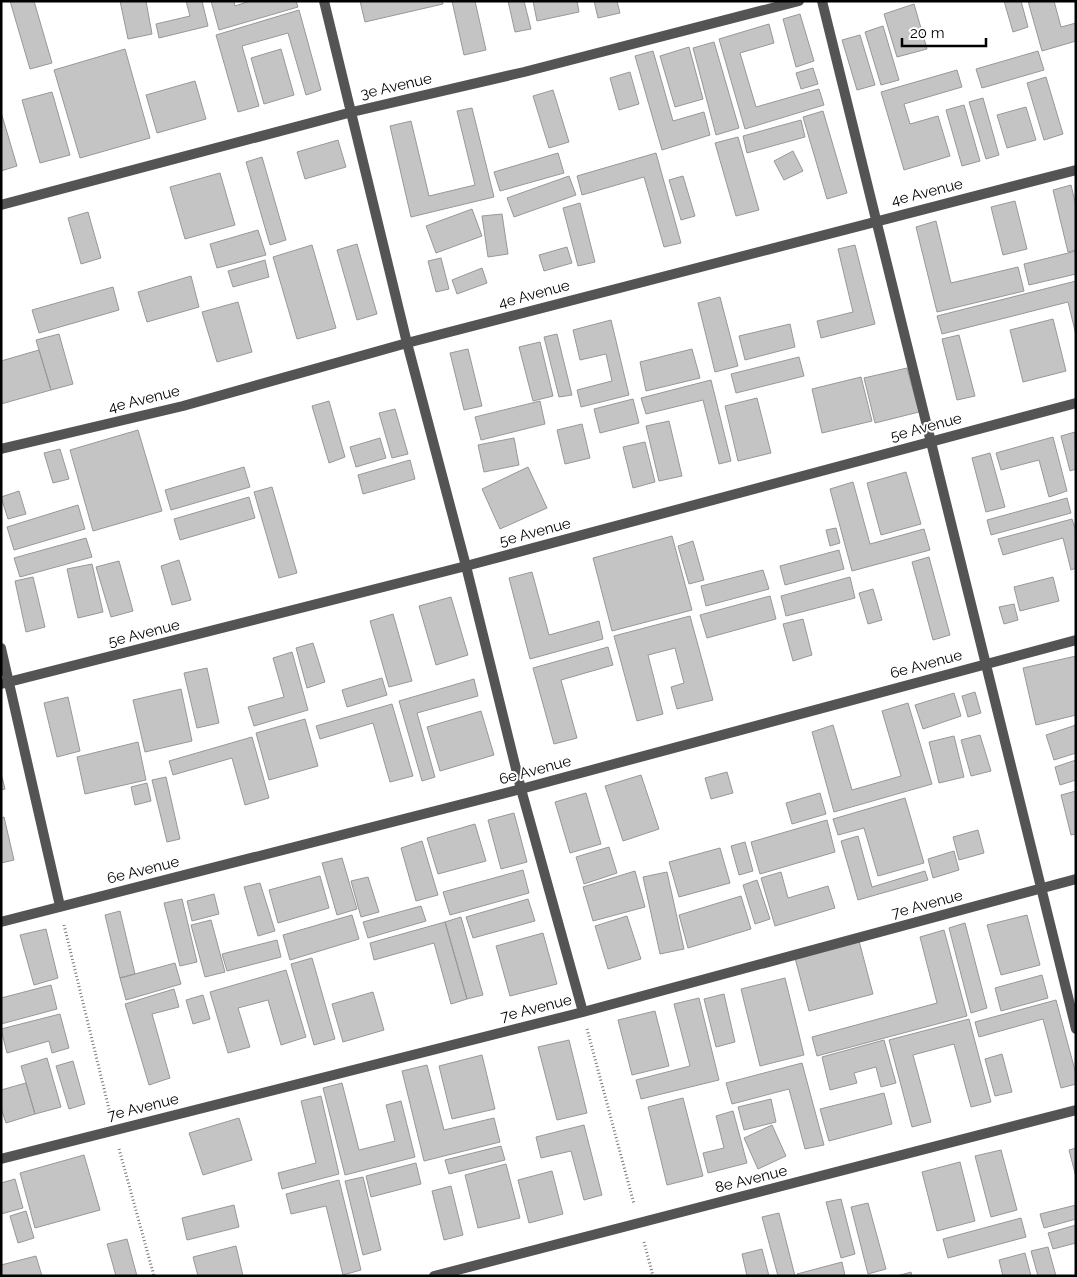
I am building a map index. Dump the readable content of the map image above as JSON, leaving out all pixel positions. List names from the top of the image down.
{
  "streets": {
    "street": [
      "3e Avenue",
      "4e Avenue",
      "5e Avenue",
      "6e Avenue",
      "7e Avenue",
      "8e Avenue"
    ]
  },
  "scale_bar": "20 m"
}
